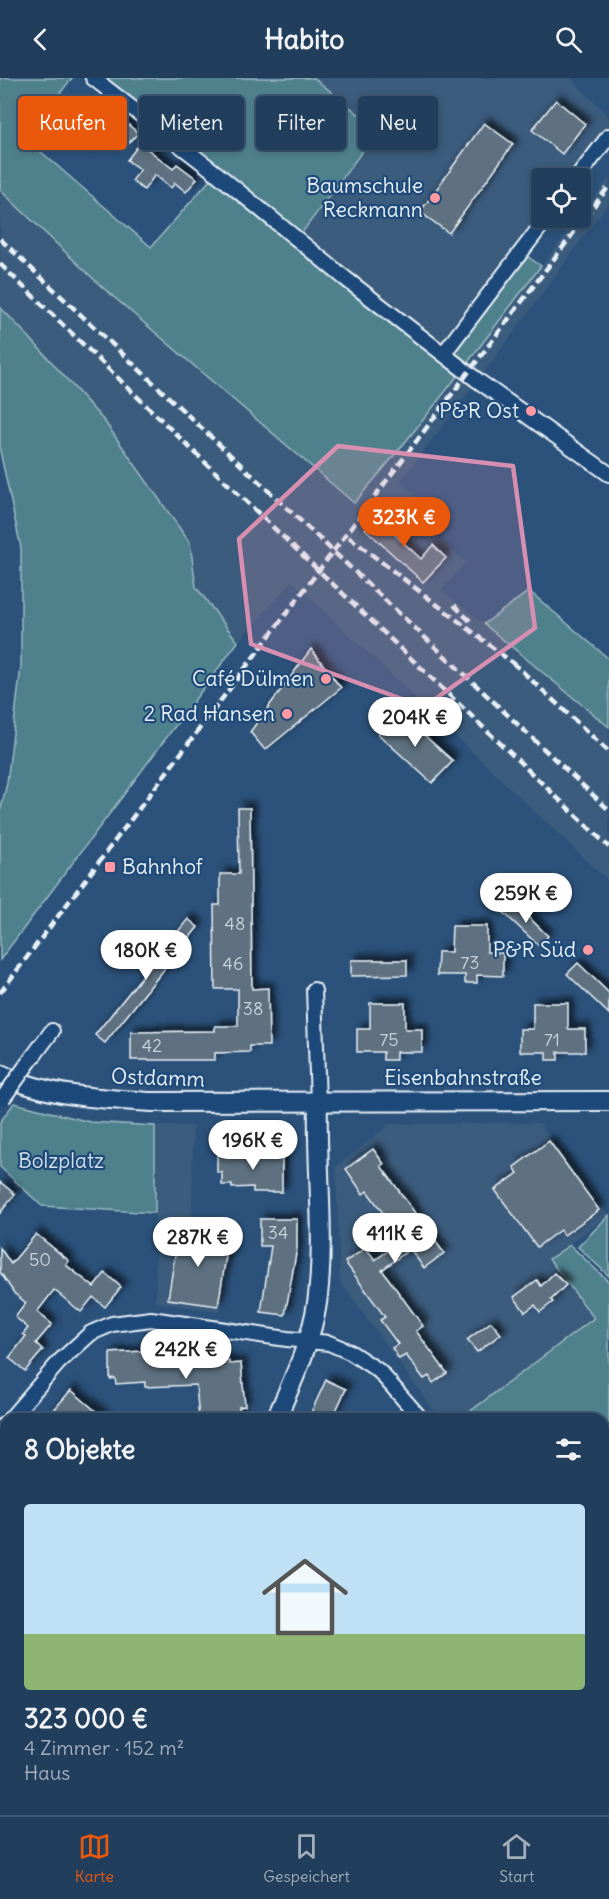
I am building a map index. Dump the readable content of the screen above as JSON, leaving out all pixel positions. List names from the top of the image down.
{
  "streets": {
    "street": ["Ostdamm", "Eisenbahnstraße"]
  },
  "crossings": [
    ["Ostdamm", "Eisenbahnstraße"]
  ],
  "parks": ["Bolzplatz"],
  "places": {
    "other": [
      "Baumschule Reckmann",
      "P&R Ost",
      "Café Dülmen",
      "2 Rad Hansen",
      "P&R Süd"
    ],
    "transit": ["Bahnhof"]
  },
  "house_numbers": [
    "48",
    "73",
    "46",
    "38",
    "75",
    "71",
    "42",
    "34",
    "50"
  ],
  "page": {
    "header": "Habito",
    "chip": [
      "Kaufen",
      "Mieten",
      "Filter",
      "Neu"
    ],
    "price": [
      "323K €",
      "204K €",
      "259K €",
      "180K €",
      "196K €",
      "411K €",
      "287K €",
      "242K €"
    ],
    "heading": "8 Objekte",
    "list": [
      {
        "name": "323 000 €",
        "note": "4 Zimmer · 152 m² · Haus"
      }
    ],
    "tabs": ["Karte", "Gespeichert", "Start"]
  }
}
